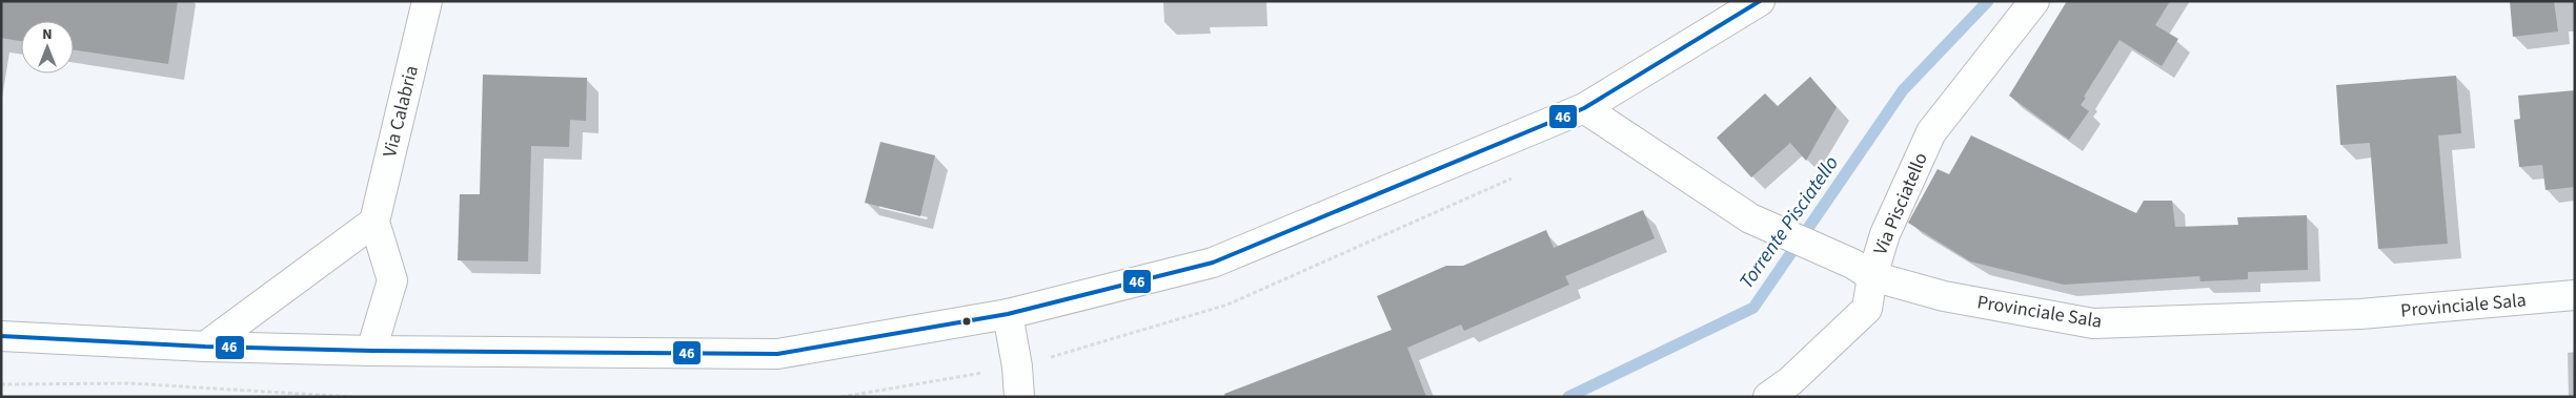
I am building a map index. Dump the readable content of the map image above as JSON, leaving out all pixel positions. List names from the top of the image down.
{
  "streets": {
    "street": ["Via Calabria", "Via Pisciatello", "Provinciale Sala"]
  },
  "crossings": [
    ["Via Pisciatello", "Provinciale Sala"]
  ],
  "water": ["Torrente Pisciatello"],
  "lines": ["transit line 46"],
  "north": "top"
}
